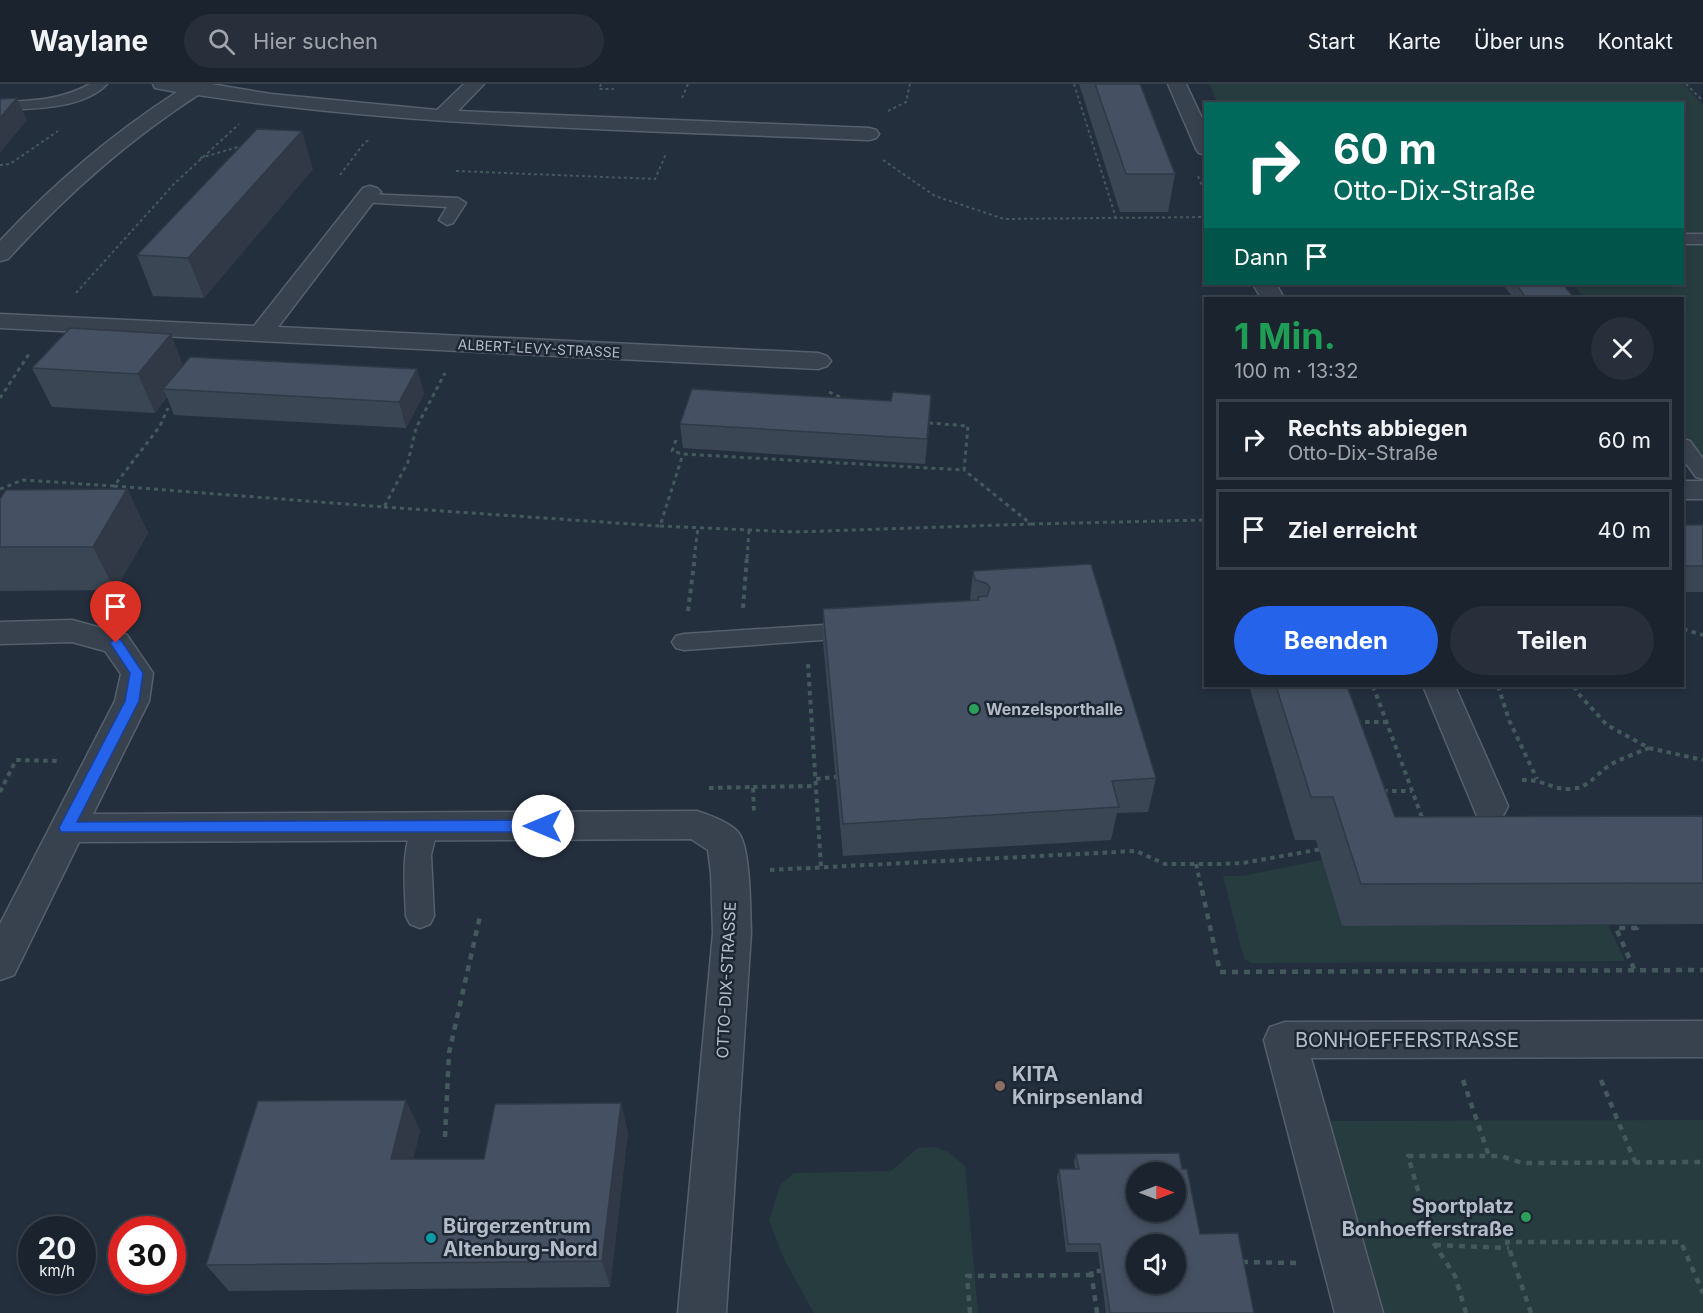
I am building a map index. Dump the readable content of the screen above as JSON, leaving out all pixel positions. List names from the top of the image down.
{
  "streets": {
    "street": ["ALBERT-LEVY-STRASSE", "OTTO-DIX-STRASSE", "BONHOEFFERSTRASSE"]
  },
  "places": [
    "Wenzelsporthalle",
    "KITA Knirpsenland",
    "Sportplatz Bonhoefferstraße",
    "Bürgerzentrum Altenburg-Nord"
  ],
  "north": "right",
  "page": {
    "header": "Waylane",
    "search": "Hier suchen",
    "nav": [
      "Start",
      "Karte",
      "Über uns",
      "Kontakt"
    ],
    "turn": ["60 m", "Otto-Dix-Straße"],
    "then": "Dann",
    "heading": ["1 Min.", "100 m · 13:32"],
    "list": [
      {
        "name": "Rechts abbiegen",
        "note": "Otto-Dix-Straße",
        "value": "60 m"
      },
      {
        "name": "Ziel erreicht",
        "value": "40 m"
      }
    ],
    "buttons": ["Beenden", "Teilen"],
    "speed": "20 km/h",
    "limit": "30"
  }
}
